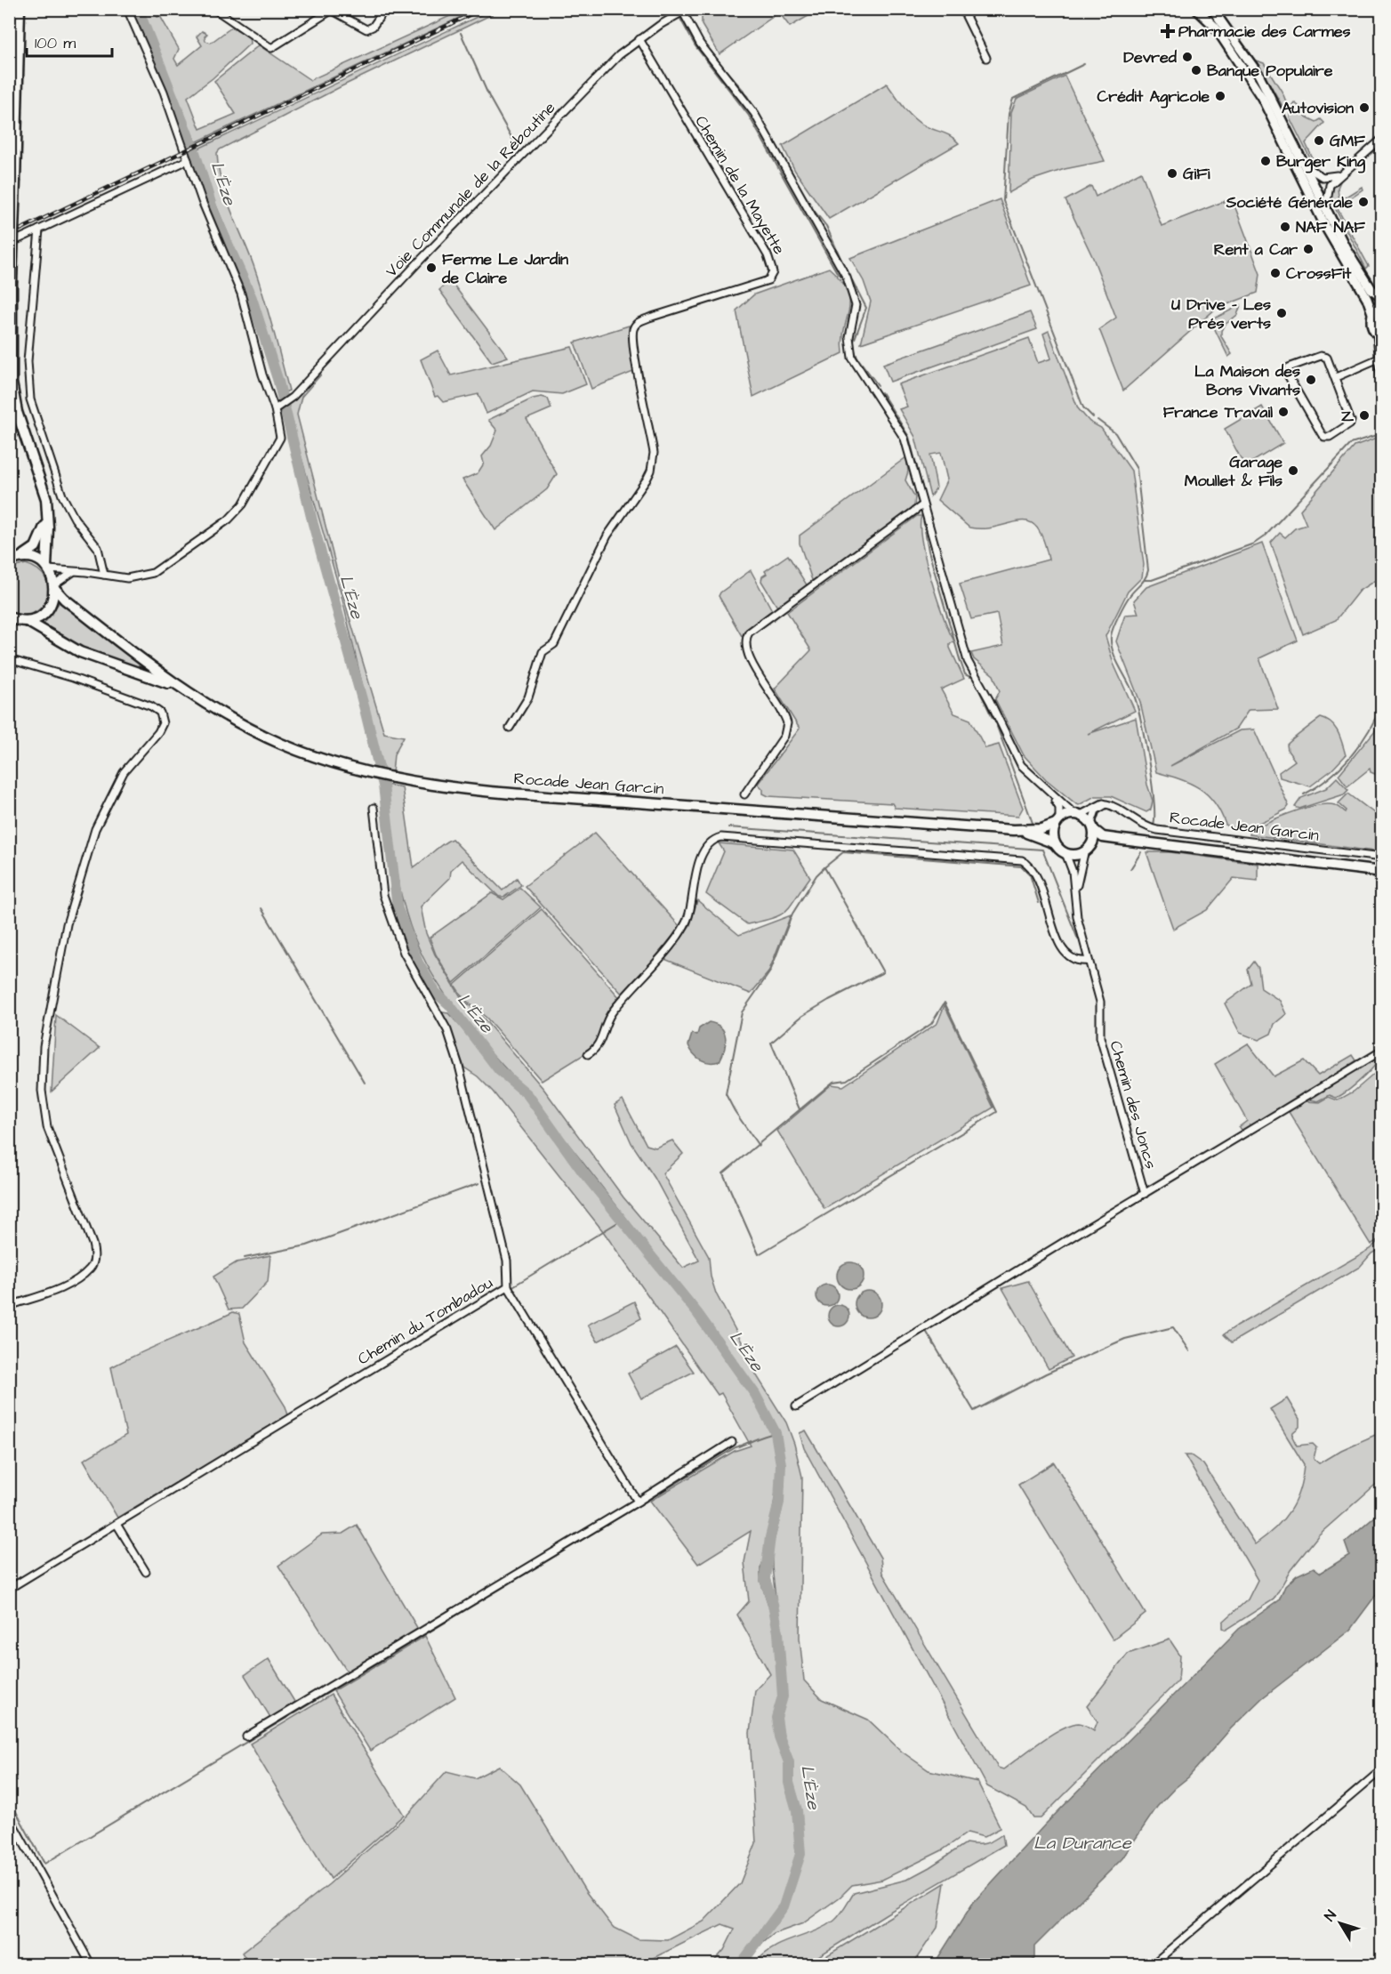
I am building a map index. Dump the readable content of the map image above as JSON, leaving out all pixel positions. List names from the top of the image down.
{
  "streets": {
    "main road": ["Rocade Jean Garcin"],
    "street": [
      "Chemin de la Mayette",
      "Voie Communale de la Réboutine",
      "Chemin des Joncs",
      "Chemin du Tombadou"
    ]
  },
  "crossings": [
    ["Chemin de la Mayette", "Voie Communale de la Réboutine"],
    ["Rocade Jean Garcin", "Chemin des Joncs"]
  ],
  "water": ["L'Èze", "La Durance"],
  "places": {
    "health": ["Pharmacie des Carmes"],
    "other": [
      "Devred",
      "Banque Populaire",
      "Crédit Agricole",
      "Autovision",
      "GMF",
      "Burger King",
      "GiFi",
      "Société Générale",
      "NAF NAF",
      "Rent a Car",
      "Ferme Le Jardin de Claire",
      "CrossFit",
      "U Drive - Les Prés verts",
      "La Maison des Bons Vivants",
      "France Travail",
      "Z",
      "Garage Moullet & Fils"
    ]
  },
  "scale_bar": "100 m",
  "north": "top left"
}
